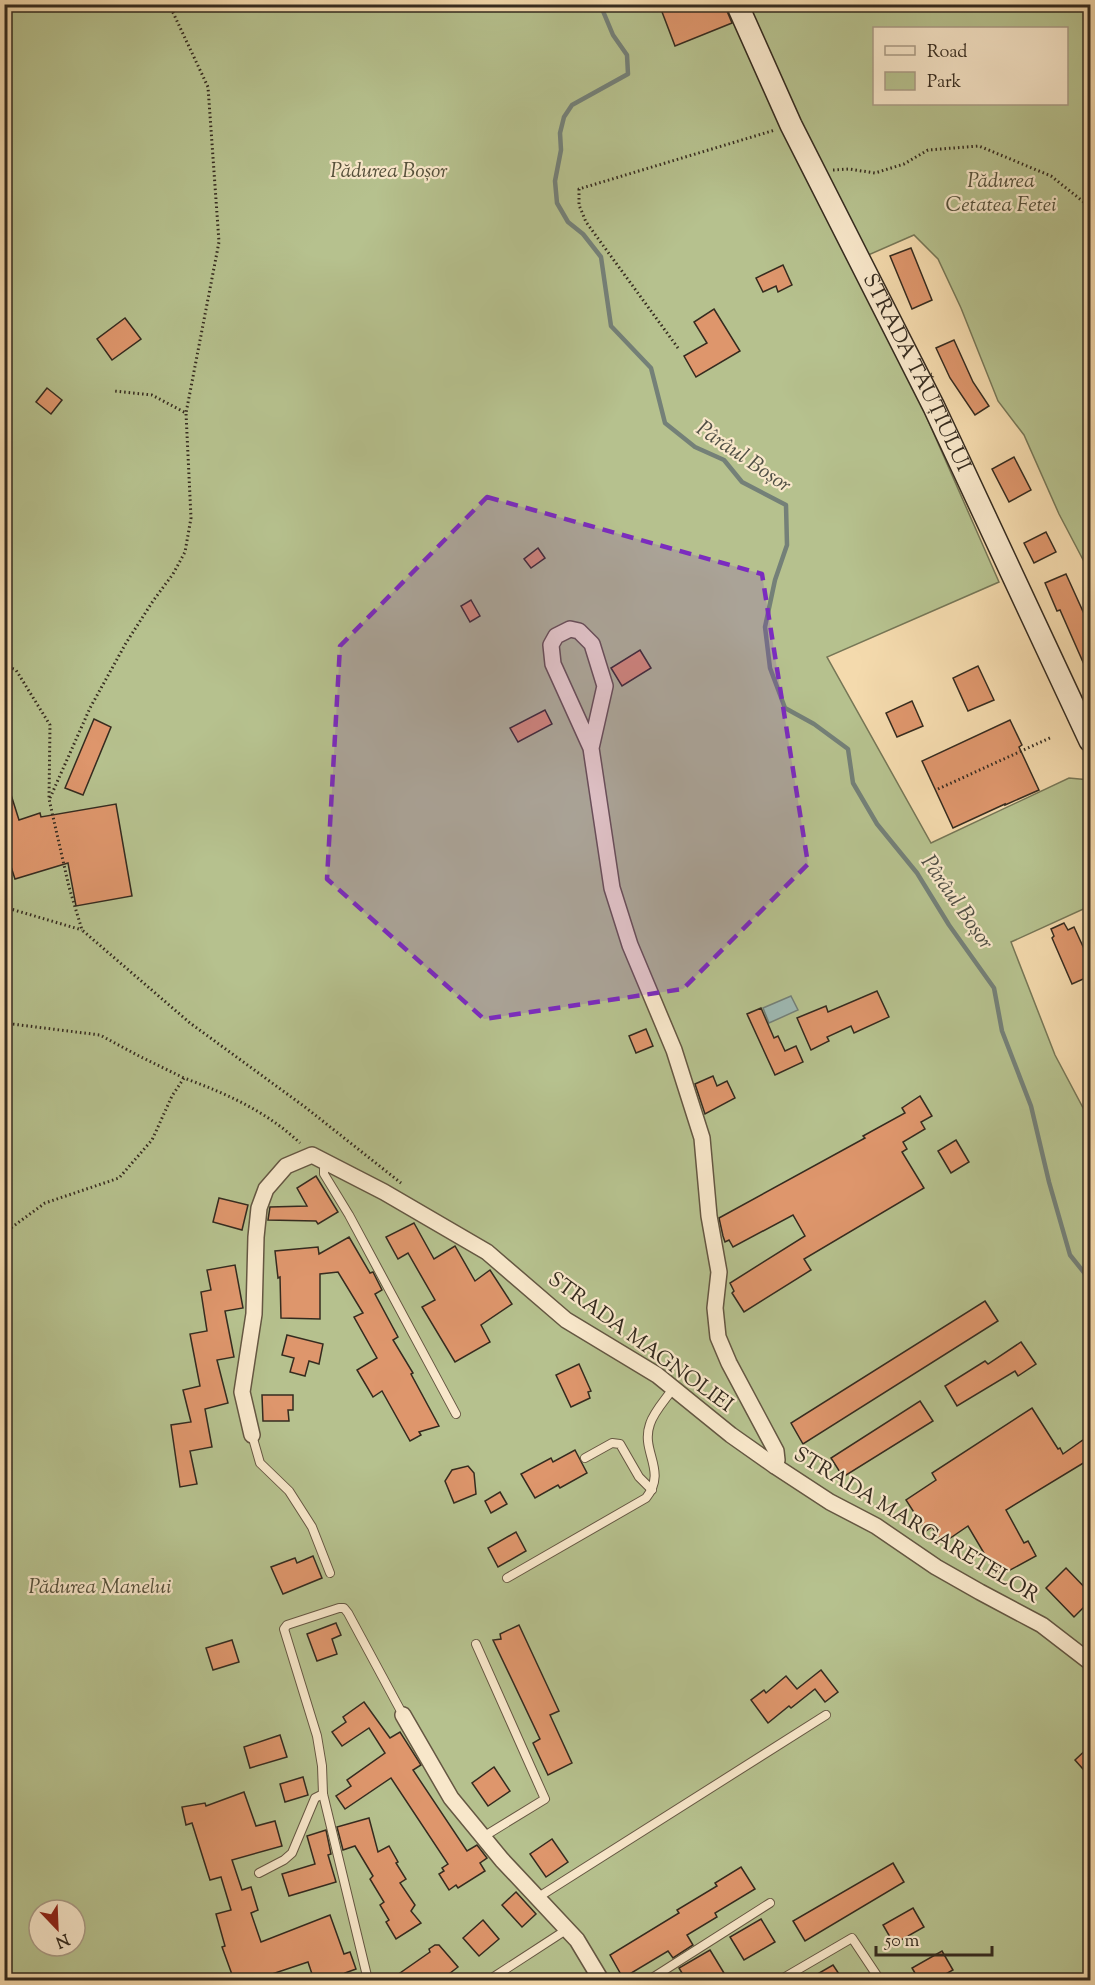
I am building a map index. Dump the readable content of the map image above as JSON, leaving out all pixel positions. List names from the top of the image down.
{
  "streets": {
    "main road": ["STRADA TĂUȚIULUI"],
    "street": ["STRADA MAGNOLIEI", "STRADA MARGARETELOR"]
  },
  "crossings": [
    ["STRADA MAGNOLIEI", "STRADA MARGARETELOR"]
  ],
  "water": ["Pârâul Boșor"],
  "parks": ["Pădurea Boșor", "Pădurea Cetatea Fetei", "Pădurea Manelui"],
  "legend": ["Road", "Park"],
  "scale_bar": "50 m",
  "north": "bottom right"
}
